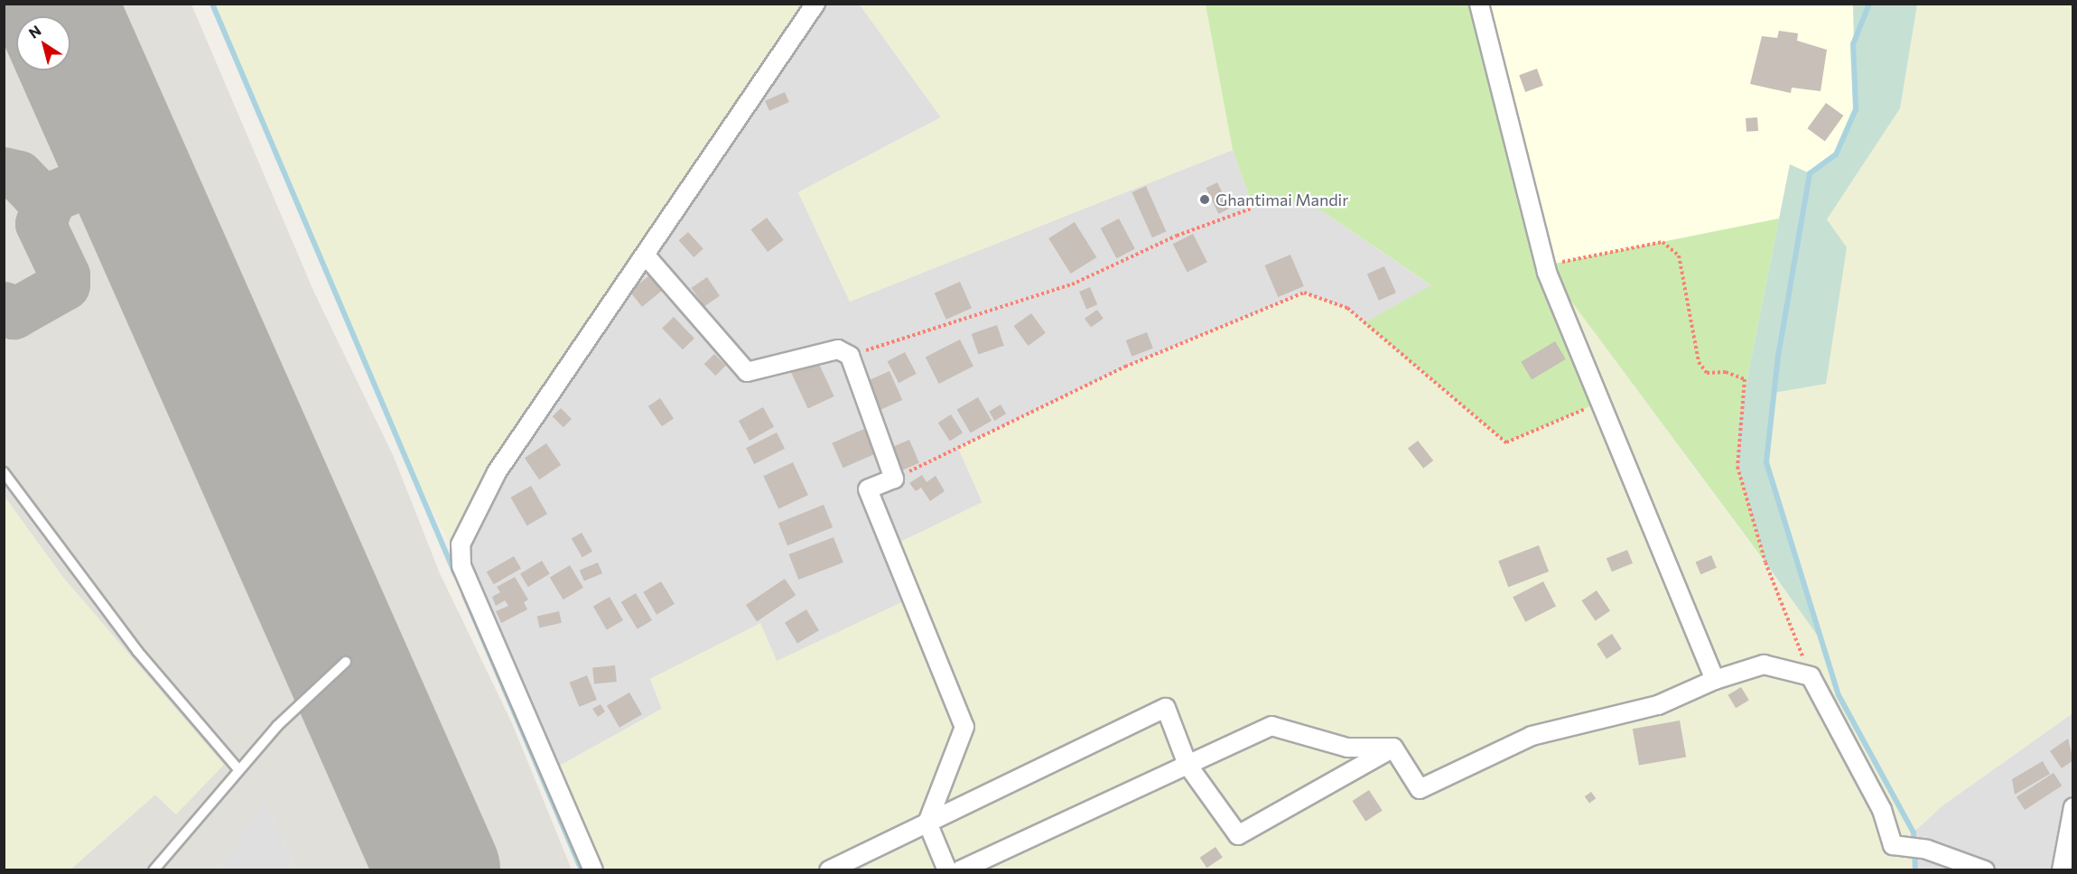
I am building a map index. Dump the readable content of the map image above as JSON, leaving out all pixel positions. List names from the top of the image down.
{
  "places": ["Ghantimai Mandir"],
  "north": "top left"
}
